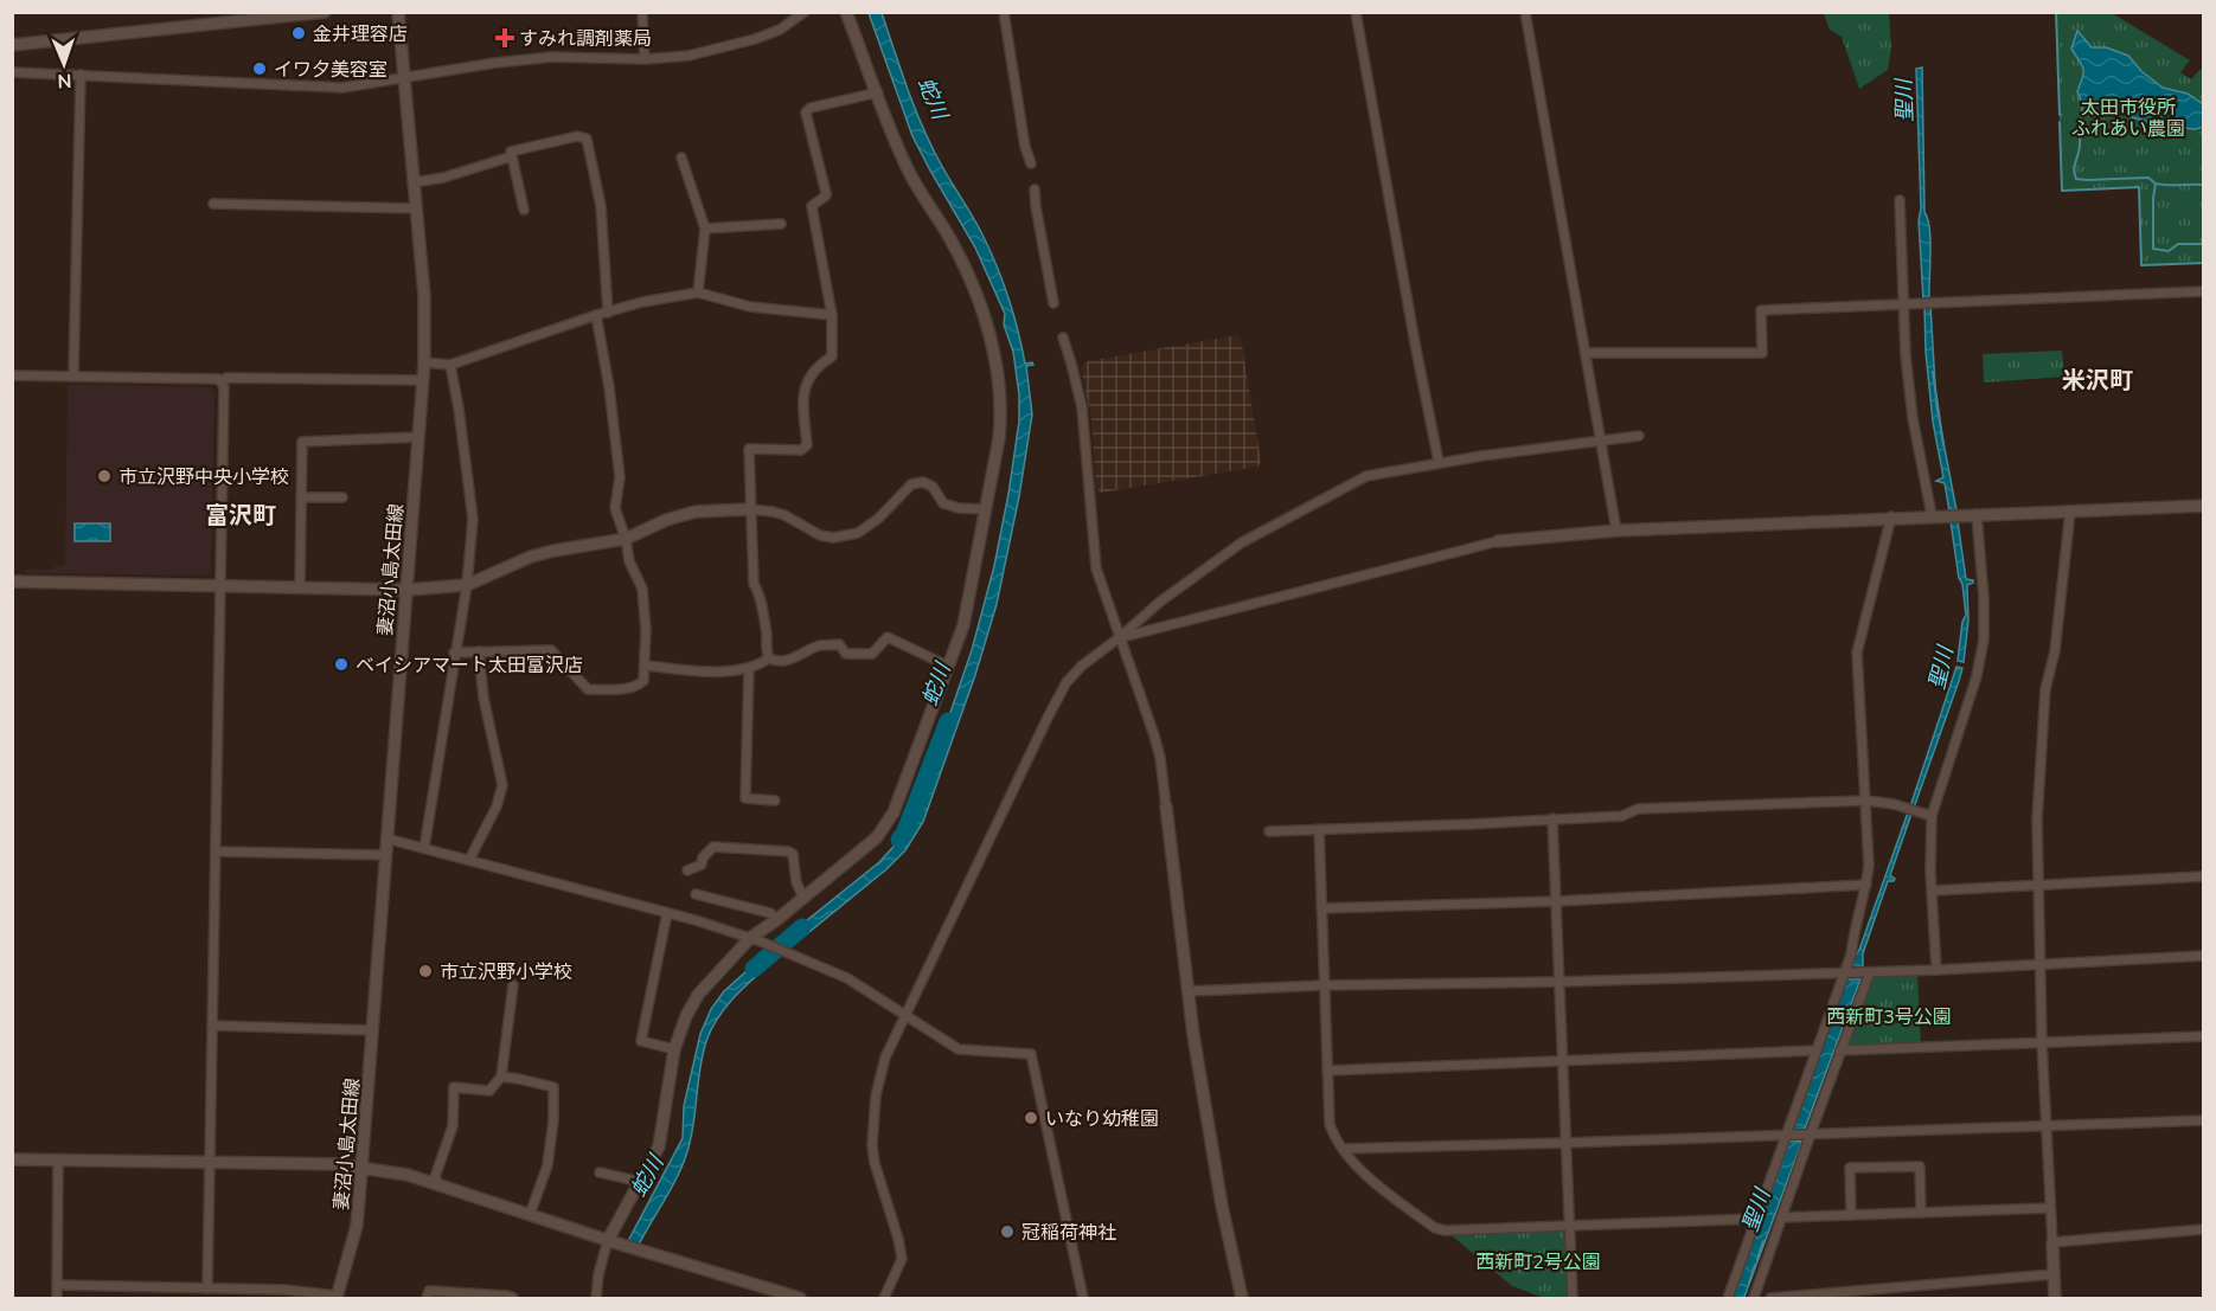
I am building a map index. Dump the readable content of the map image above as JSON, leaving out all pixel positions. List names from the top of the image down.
{
  "streets": {
    "street": ["妻沼小島太田線"]
  },
  "districts": ["米沢町", "富沢町"],
  "water": ["蛇川", "聖川"],
  "parks": ["太田市役所 ふれあい農園", "西新町3号公園", "西新町2号公園"],
  "places": {
    "other": [
      "金井理容店",
      "イワ夕美容室",
      "市立沢野中央小学校",
      "ベイシアマート太田富沢店",
      "市立沢野小学校",
      "いなり幼稚園",
      "冠稲荷神社"
    ],
    "health": ["すみれ調剤薬局"]
  },
  "north": "bottom"
}
